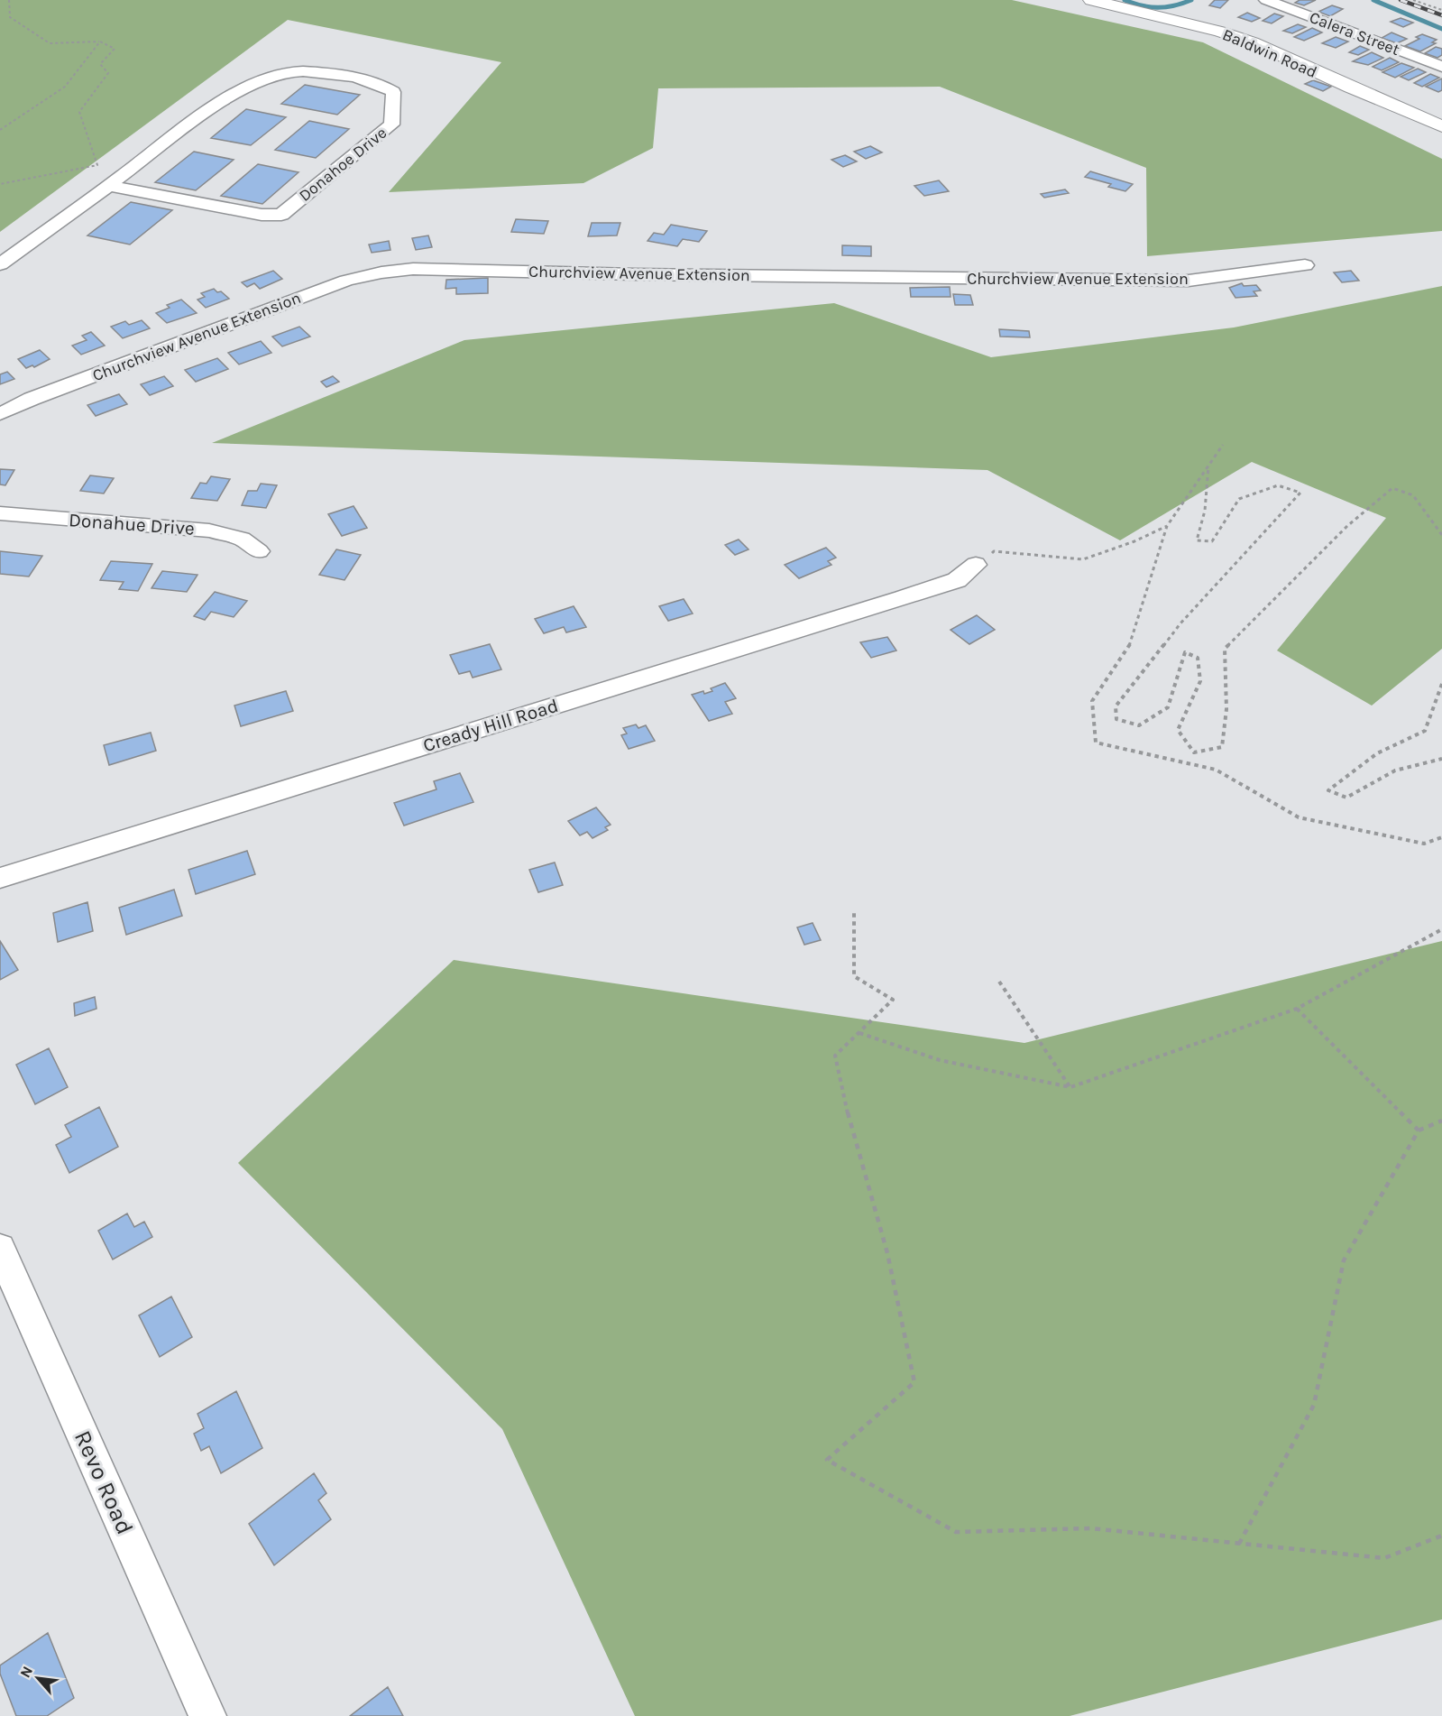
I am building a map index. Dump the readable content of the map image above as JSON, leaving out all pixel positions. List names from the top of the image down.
{
  "streets": {
    "main road": ["Baldwin Road"],
    "street": [
      "Calera Street",
      "Donahoe Drive",
      "Churchview Avenue Extension",
      "Donahue Drive",
      "Cready Hill Road",
      "Revo Road"
    ]
  },
  "north": "top left"
}
